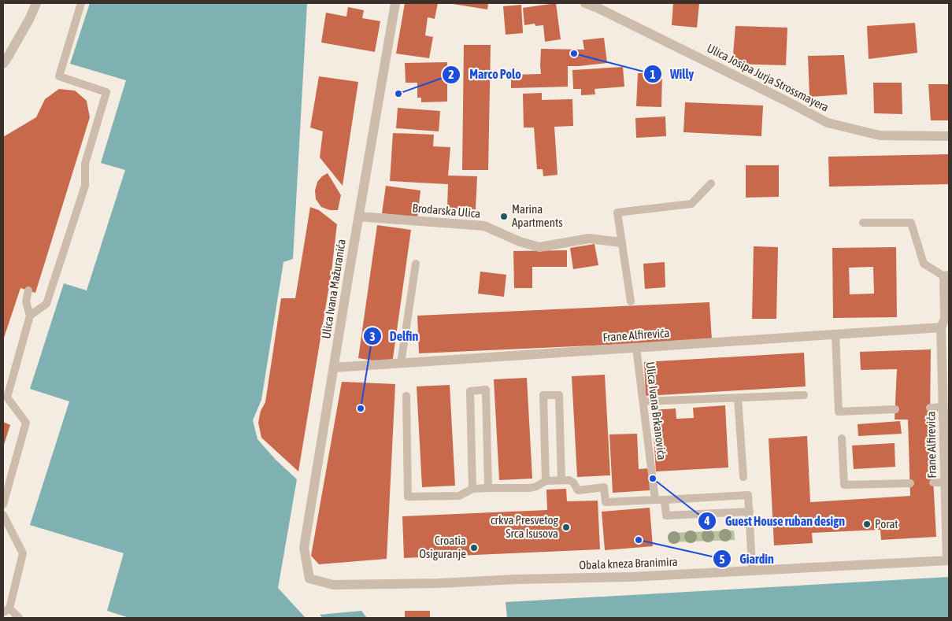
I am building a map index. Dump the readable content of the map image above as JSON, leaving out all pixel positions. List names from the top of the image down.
{
  "streets": {
    "street": [
      "Ulica Josipa Jurja Strossmayera",
      "Brodarska Ulica",
      "Ulica Ivana Mažuranića",
      "Frane Alfirevića",
      "Obala kneza Branimira"
    ],
    "lane": ["Ulica Ivana Brkanovića"]
  },
  "crossings": [
    ["Brodarska Ulica", "Ulica Ivana Mažuranića"],
    ["Ulica Ivana Mažuranića", "Frane Alfirevića"],
    ["Ulica Ivana Mažuranića", "Obala kneza Branimira"],
    ["Frane Alfirevića", "Ulica Ivana Brkanovića"],
    ["Frane Alfirevića", "Obala kneza Branimira"]
  ],
  "places": [
    "Willy",
    "Marco Polo",
    "Marina Apartments",
    "Delfin",
    "Guest House ruban design",
    "Porat",
    "crkva Presvetog Srca Isusova",
    "Giardin",
    "Croatia Osiguranje"
  ]
}
